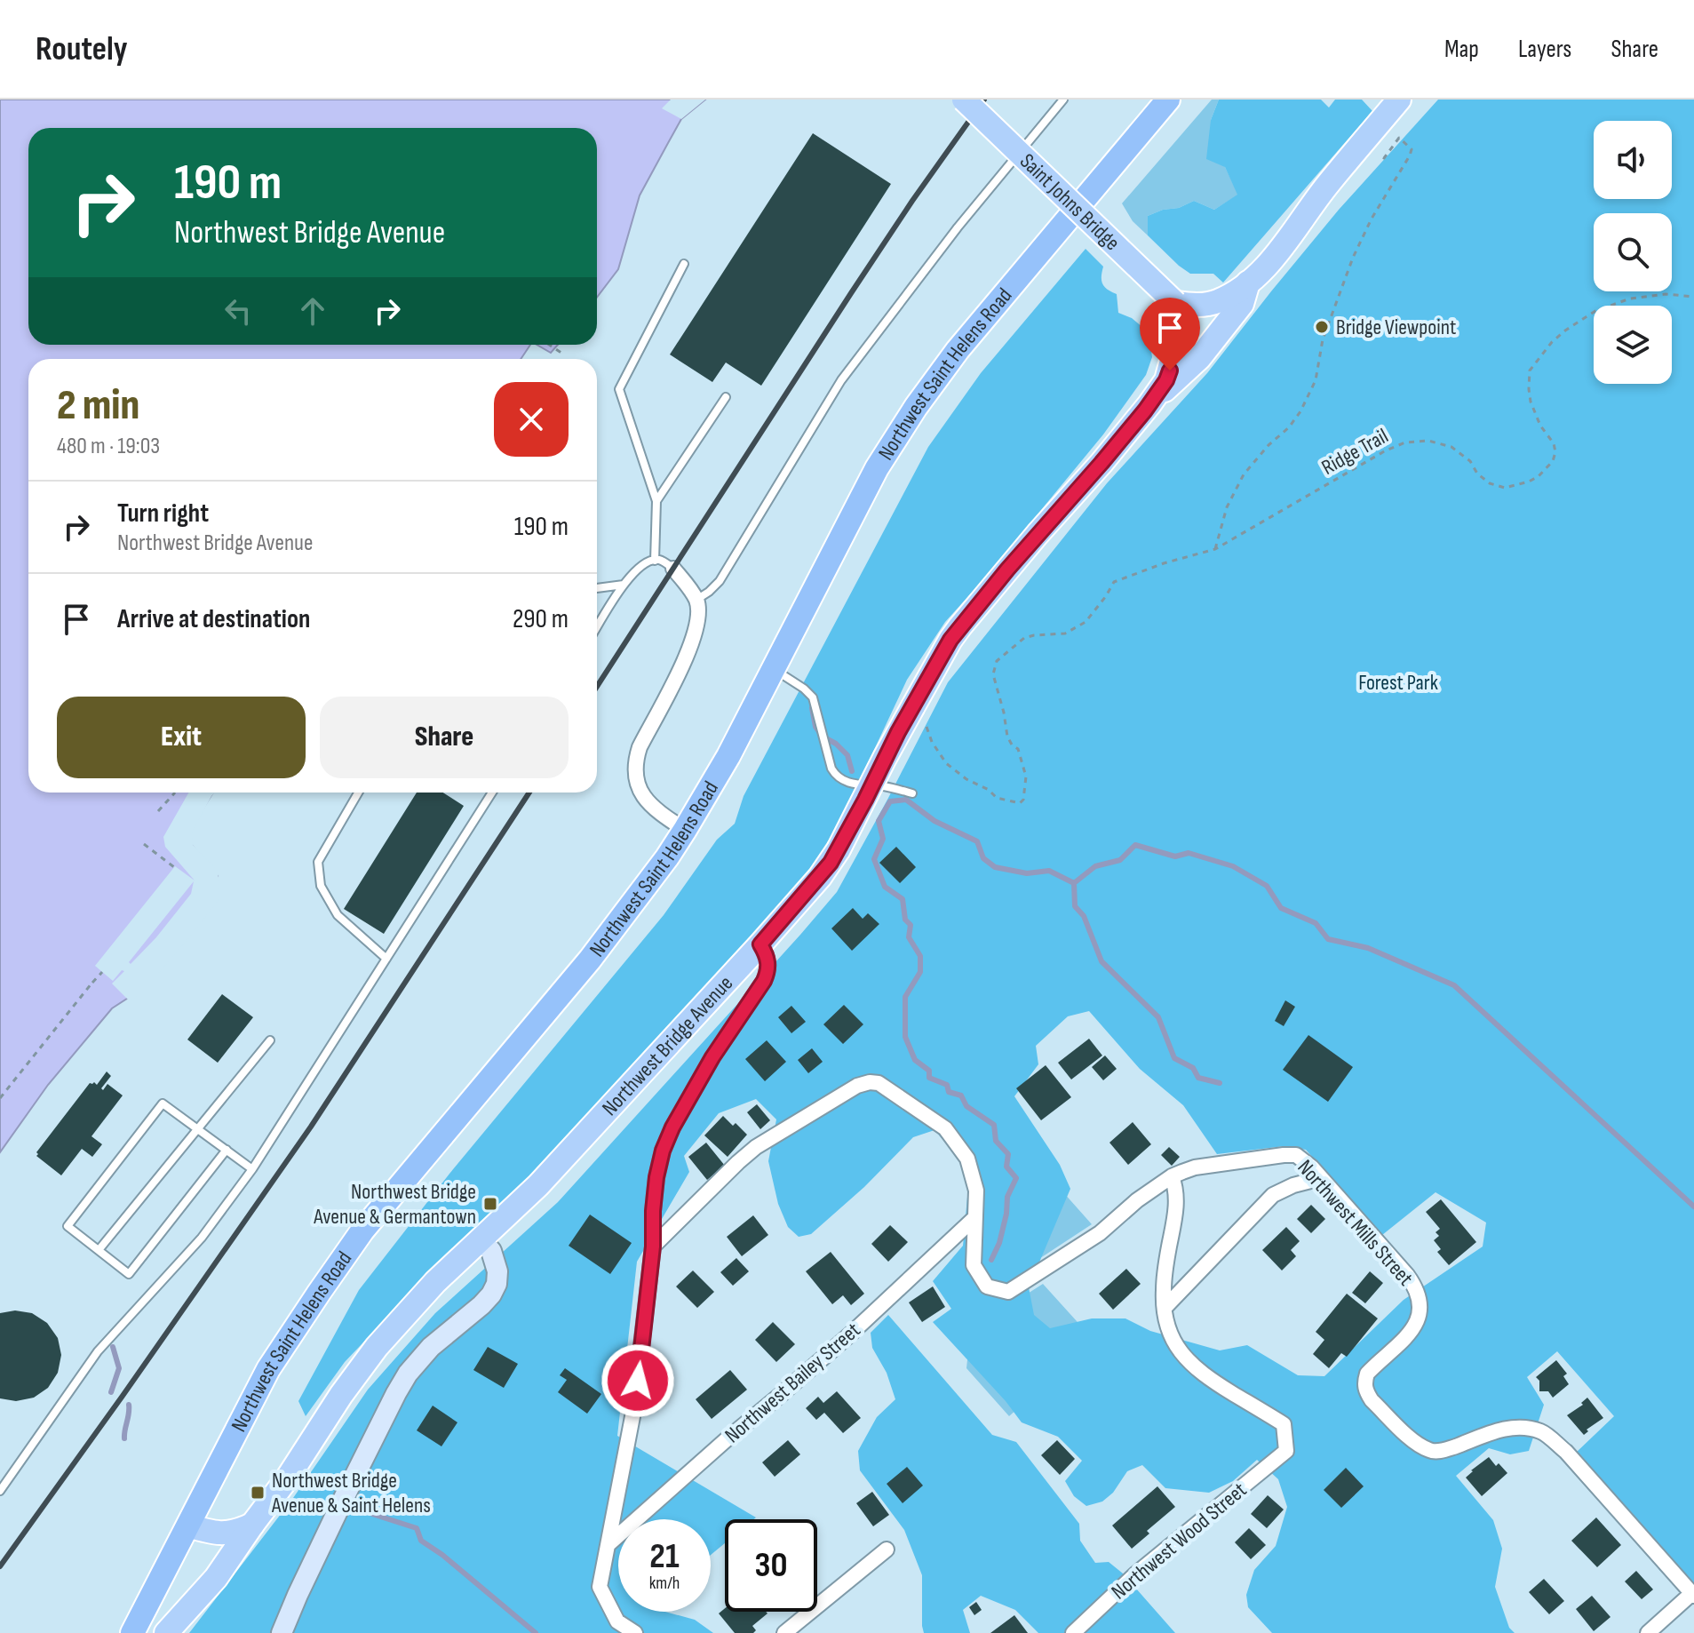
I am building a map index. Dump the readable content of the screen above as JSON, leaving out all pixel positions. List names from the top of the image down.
{
  "streets": {
    "highway": ["Northwest Saint Helens Road"],
    "main road": ["Saint Johns Bridge", "Northwest Bridge Avenue"],
    "street": ["Northwest Mills Street", "Northwest Bailey Street", "Northwest Wood Street"],
    "path": ["Ridge Trail"]
  },
  "crossings": [
    ["Saint Johns Bridge", "Northwest Bridge Avenue"],
    ["Ridge Trail", "Northwest Bridge Avenue"]
  ],
  "parks": ["Forest Park"],
  "places": {
    "other": ["Bridge Viewpoint"],
    "transit": ["Northwest Bridge Avenue & Germantown", "Northwest Bridge Avenue & Saint Helens"]
  },
  "page": {
    "header": "Routely",
    "nav": ["Map", "Layers", "Share"],
    "turn": ["190 m", "Northwest Bridge Avenue"],
    "heading": ["2 min", "480 m · 19:03"],
    "list": [
      {
        "name": "Turn right",
        "note": "Northwest Bridge Avenue",
        "value": "190 m"
      },
      {
        "name": "Arrive at destination",
        "value": "290 m"
      }
    ],
    "buttons": ["Exit", "Share"],
    "speed": "21 km/h",
    "limit": "30"
  }
}
